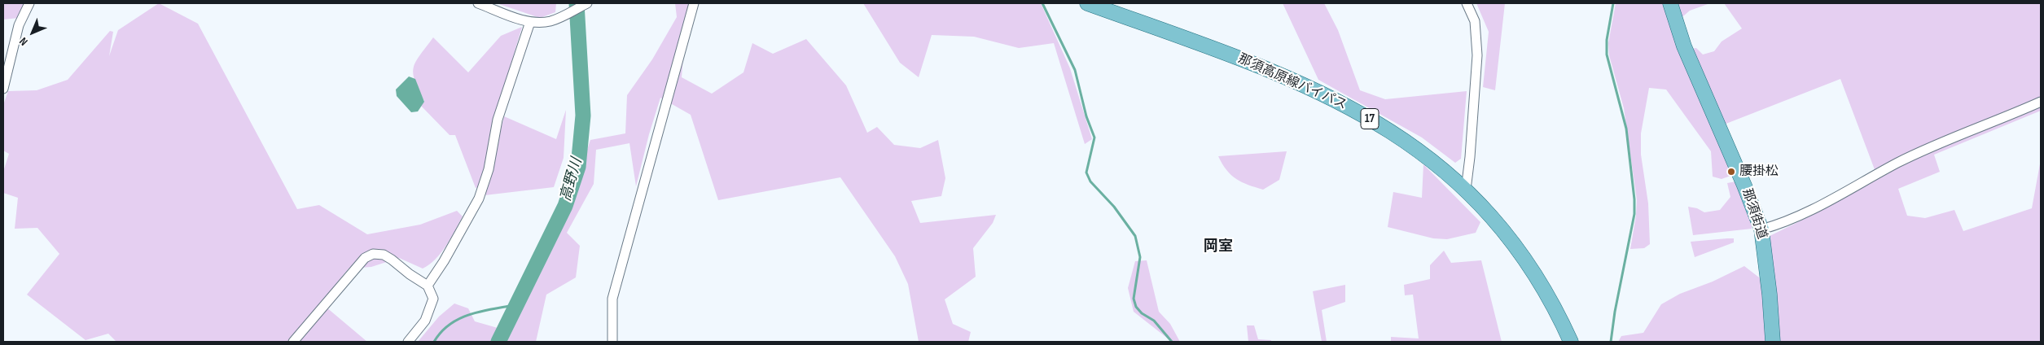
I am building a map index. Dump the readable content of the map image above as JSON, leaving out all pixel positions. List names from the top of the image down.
{
  "streets": {
    "main road": ["那須高原線バイパス", "17", "那須街道"]
  },
  "districts": ["岡室"],
  "water": ["高野川"],
  "places": ["腰掛松"],
  "north": "bottom left"
}
